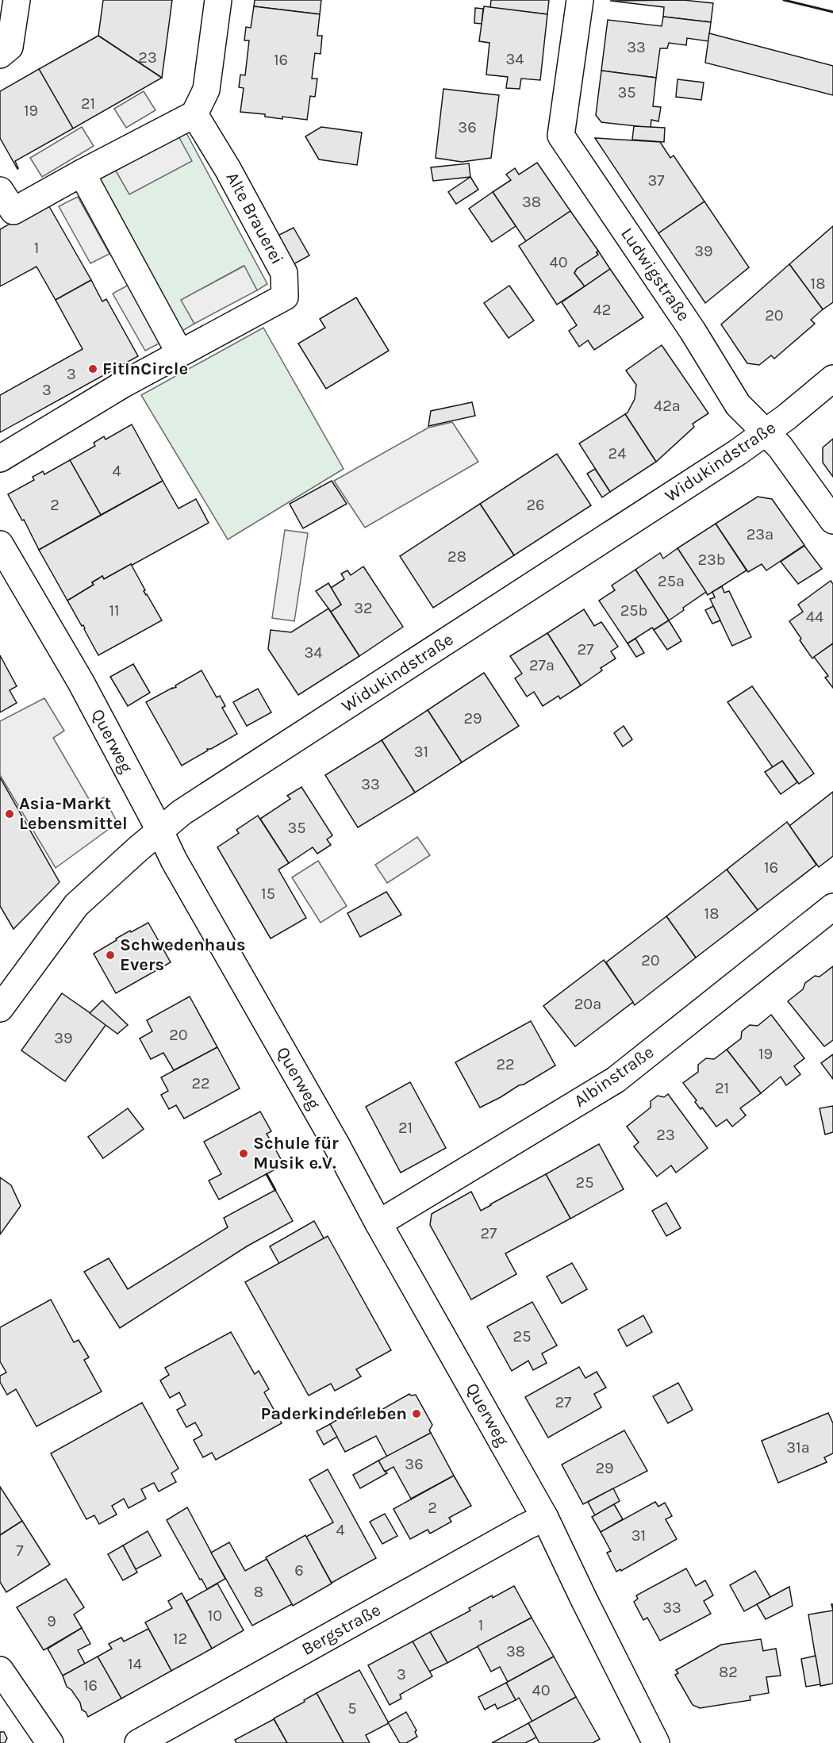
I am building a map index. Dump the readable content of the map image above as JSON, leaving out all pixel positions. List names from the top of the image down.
{
  "streets": {
    "street": [
      "Alte Brauerei",
      "Ludwigstraße",
      "Widukindstraße",
      "Querweg",
      "Albinstraße",
      "Bergstraße"
    ]
  },
  "crossings": [
    ["Ludwigstraße", "Widukindstraße"],
    ["Widukindstraße", "Querweg"],
    ["Querweg", "Albinstraße"],
    ["Querweg", "Bergstraße"]
  ],
  "places": [
    "FitInCircle",
    "Asia-Markt Lebensmittel",
    "Schwedenhaus Evers",
    "Schule für Musik e.V.",
    "Paderkinderleben"
  ],
  "house_numbers": [
    "33",
    "23",
    "34",
    "16",
    "35",
    "21",
    "19",
    "36",
    "37",
    "38",
    "1",
    "39",
    "40",
    "18",
    "42",
    "20",
    "3",
    "3",
    "42a",
    "24",
    "4",
    "2",
    "26",
    "23a",
    "28",
    "23b",
    "25a",
    "32",
    "11",
    "25b",
    "44",
    "27",
    "34",
    "27a",
    "29",
    "31",
    "33",
    "35",
    "16",
    "15",
    "18",
    "20",
    "20a",
    "20",
    "39",
    "19",
    "22",
    "22",
    "21",
    "21",
    "23",
    "25",
    "27",
    "25",
    "27",
    "31a",
    "36",
    "29",
    "2",
    "4",
    "31",
    "7",
    "6",
    "8",
    "33",
    "10",
    "9",
    "1",
    "12",
    "38",
    "14",
    "82",
    "3",
    "16",
    "40",
    "5"
  ]
}
